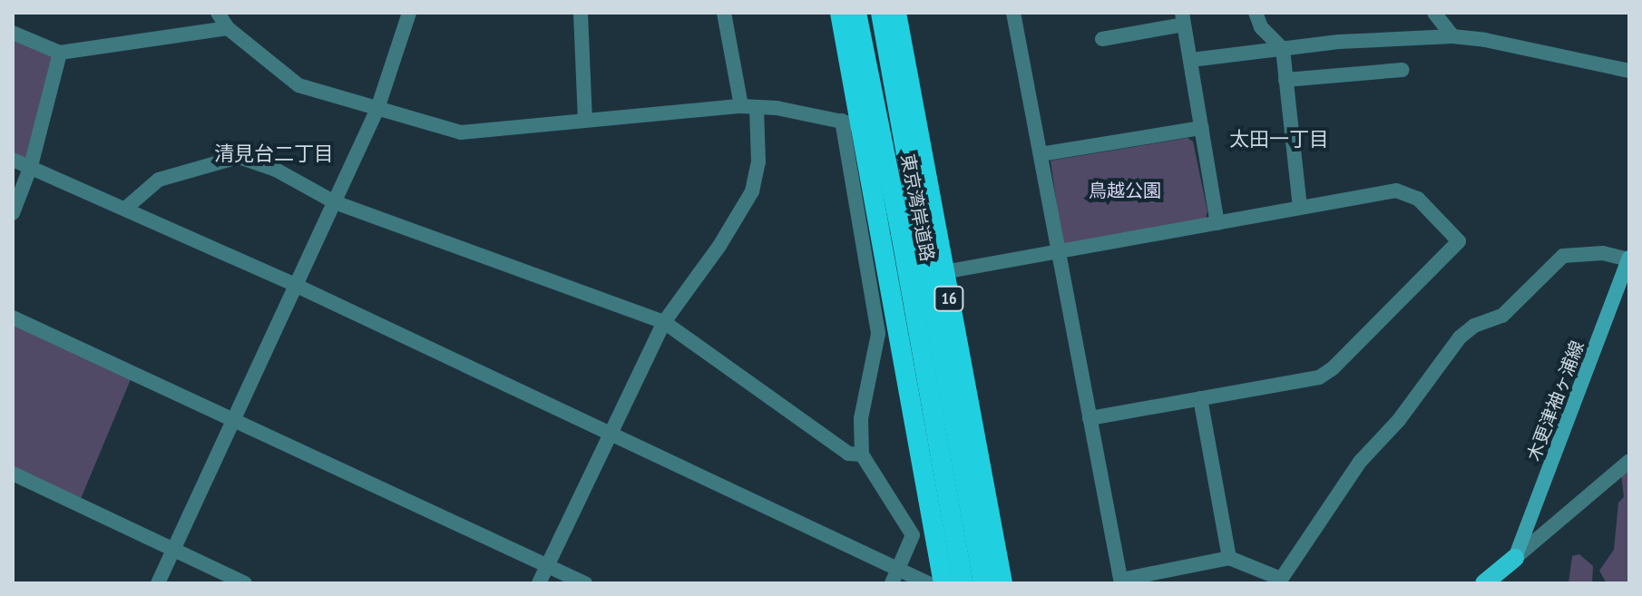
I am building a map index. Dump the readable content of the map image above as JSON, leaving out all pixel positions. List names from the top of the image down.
{
  "streets": {
    "highway": ["東京湾岸道路", "16"],
    "main road": ["木更津袖ヶ浦線"]
  },
  "districts": ["太田一丁目", "清見台二丁目"],
  "parks": ["鳥越公園"]
}
